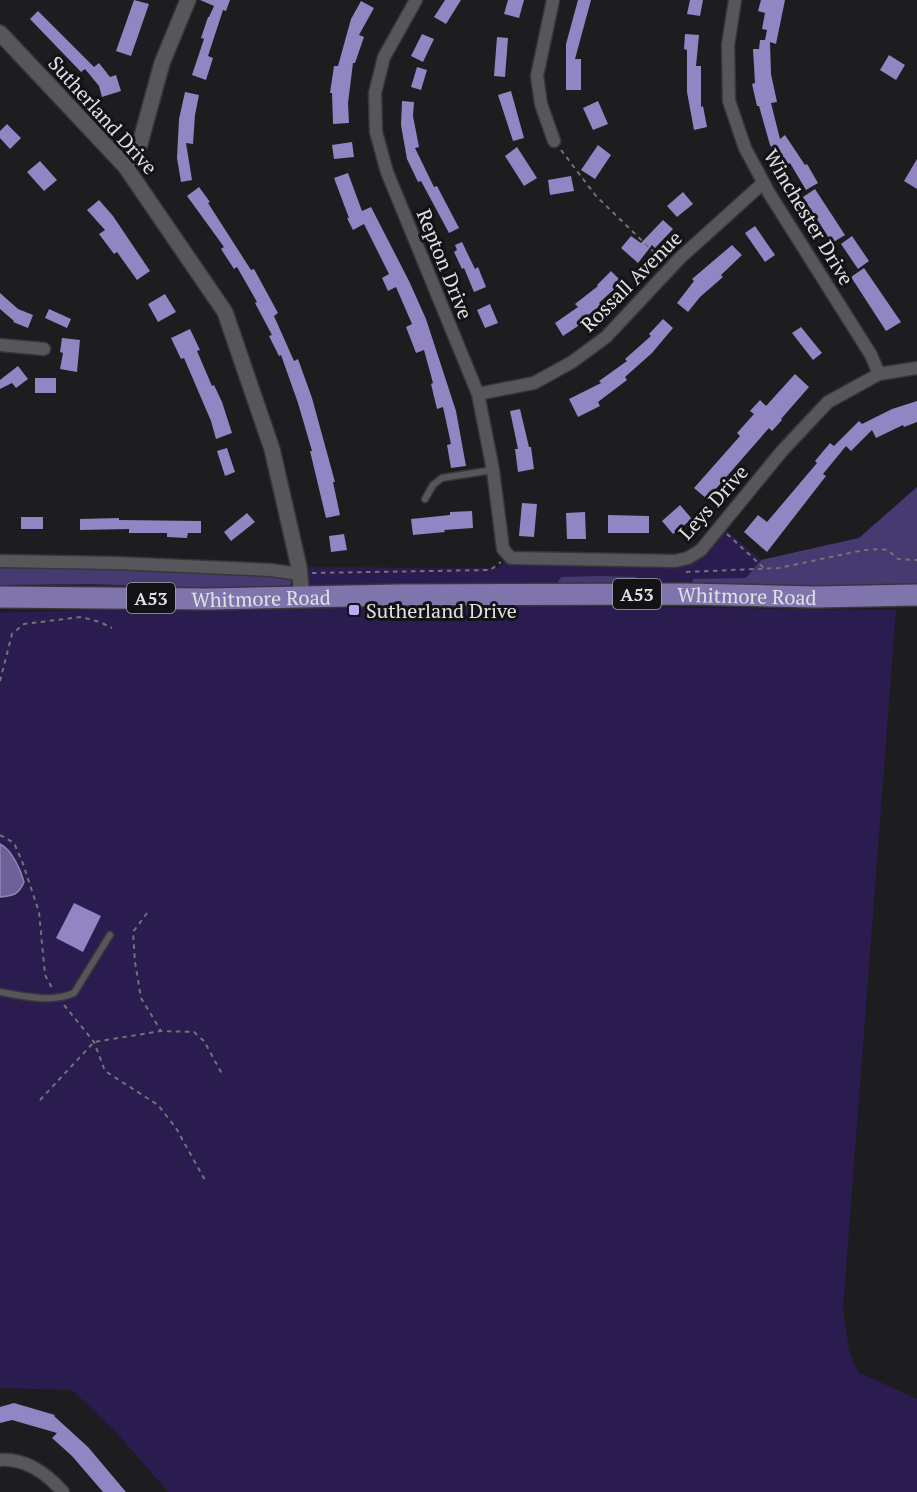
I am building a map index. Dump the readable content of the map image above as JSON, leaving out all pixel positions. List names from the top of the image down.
{
  "streets": {
    "highway": ["A53", "Whitmore Road"],
    "street": [
      "Sutherland Drive",
      "Winchester Drive",
      "Repton Drive",
      "Rossall Avenue",
      "Leys Drive"
    ]
  },
  "crossings": [
    ["Sutherland Drive", "Whitmore Road"],
    ["Winchester Drive", "Rossall Avenue"],
    ["Winchester Drive", "Leys Drive"],
    ["Repton Drive", "Rossall Avenue"],
    ["Repton Drive", "Leys Drive"]
  ],
  "places": {
    "transit": ["Sutherland Drive"]
  }
}
